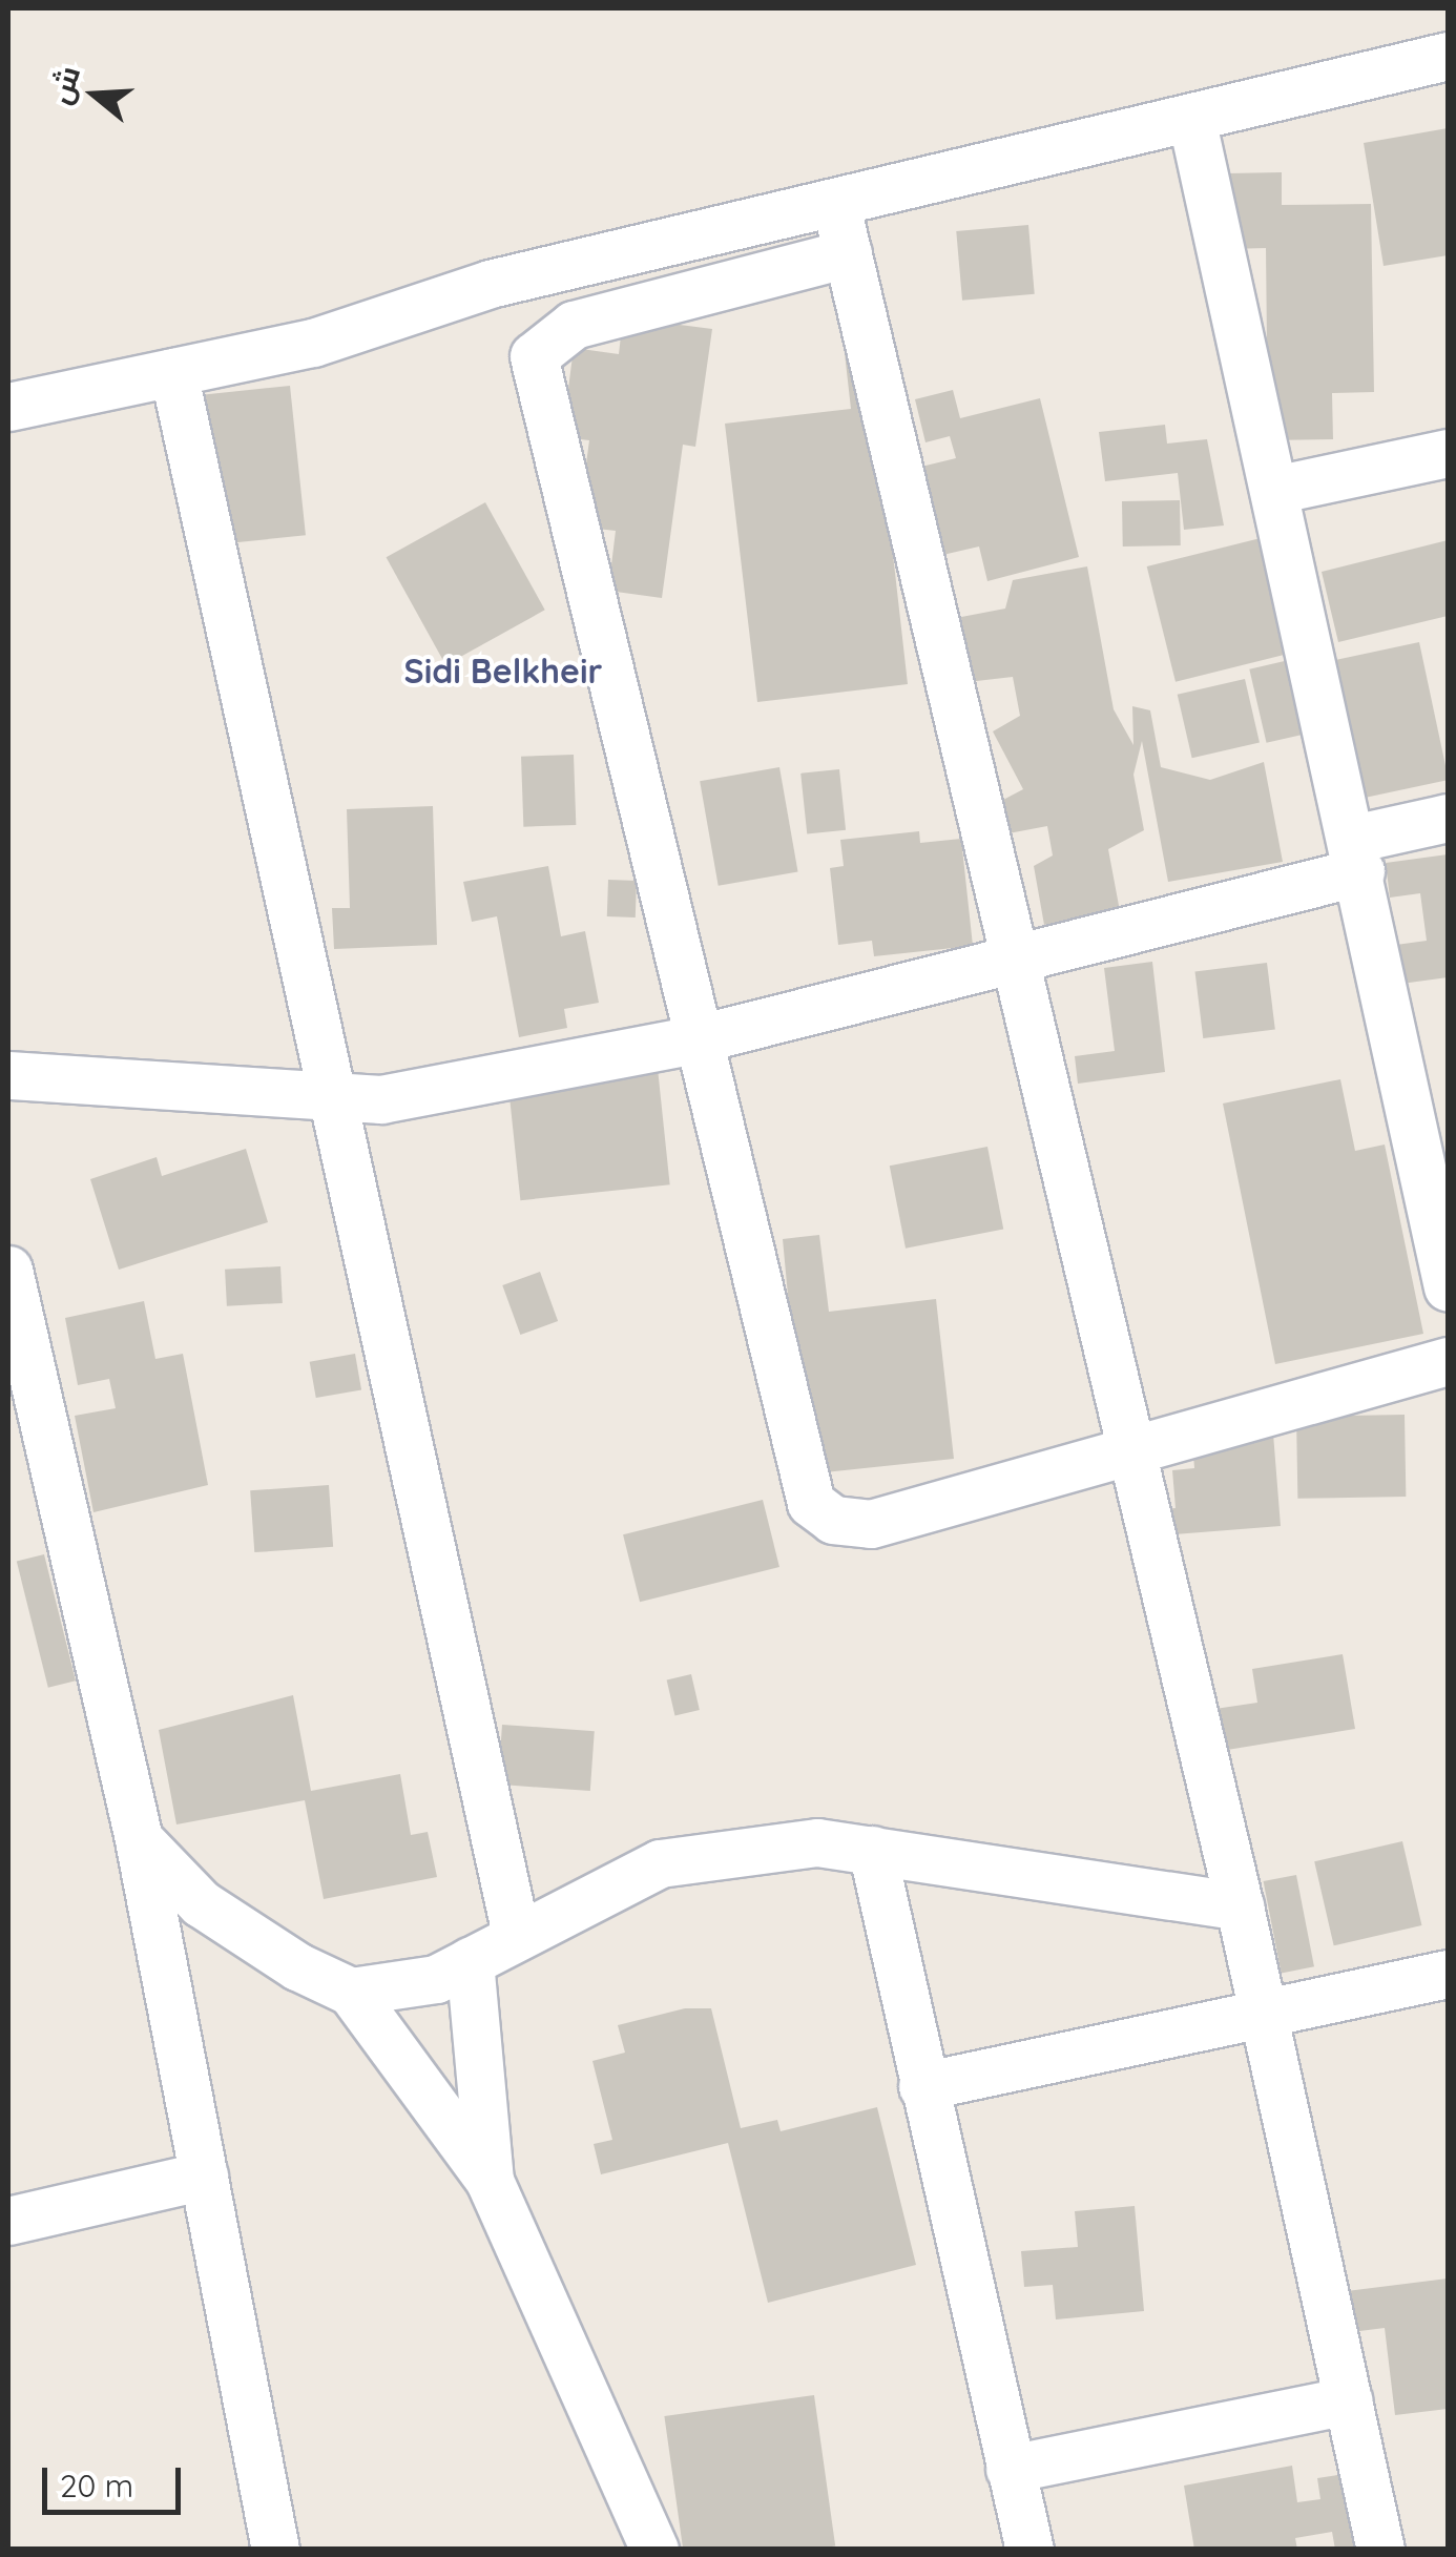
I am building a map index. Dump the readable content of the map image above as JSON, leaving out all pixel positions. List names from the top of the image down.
{
  "districts": ["Sidi Belkheir"],
  "scale_bar": "20 m",
  "north": "left"
}
